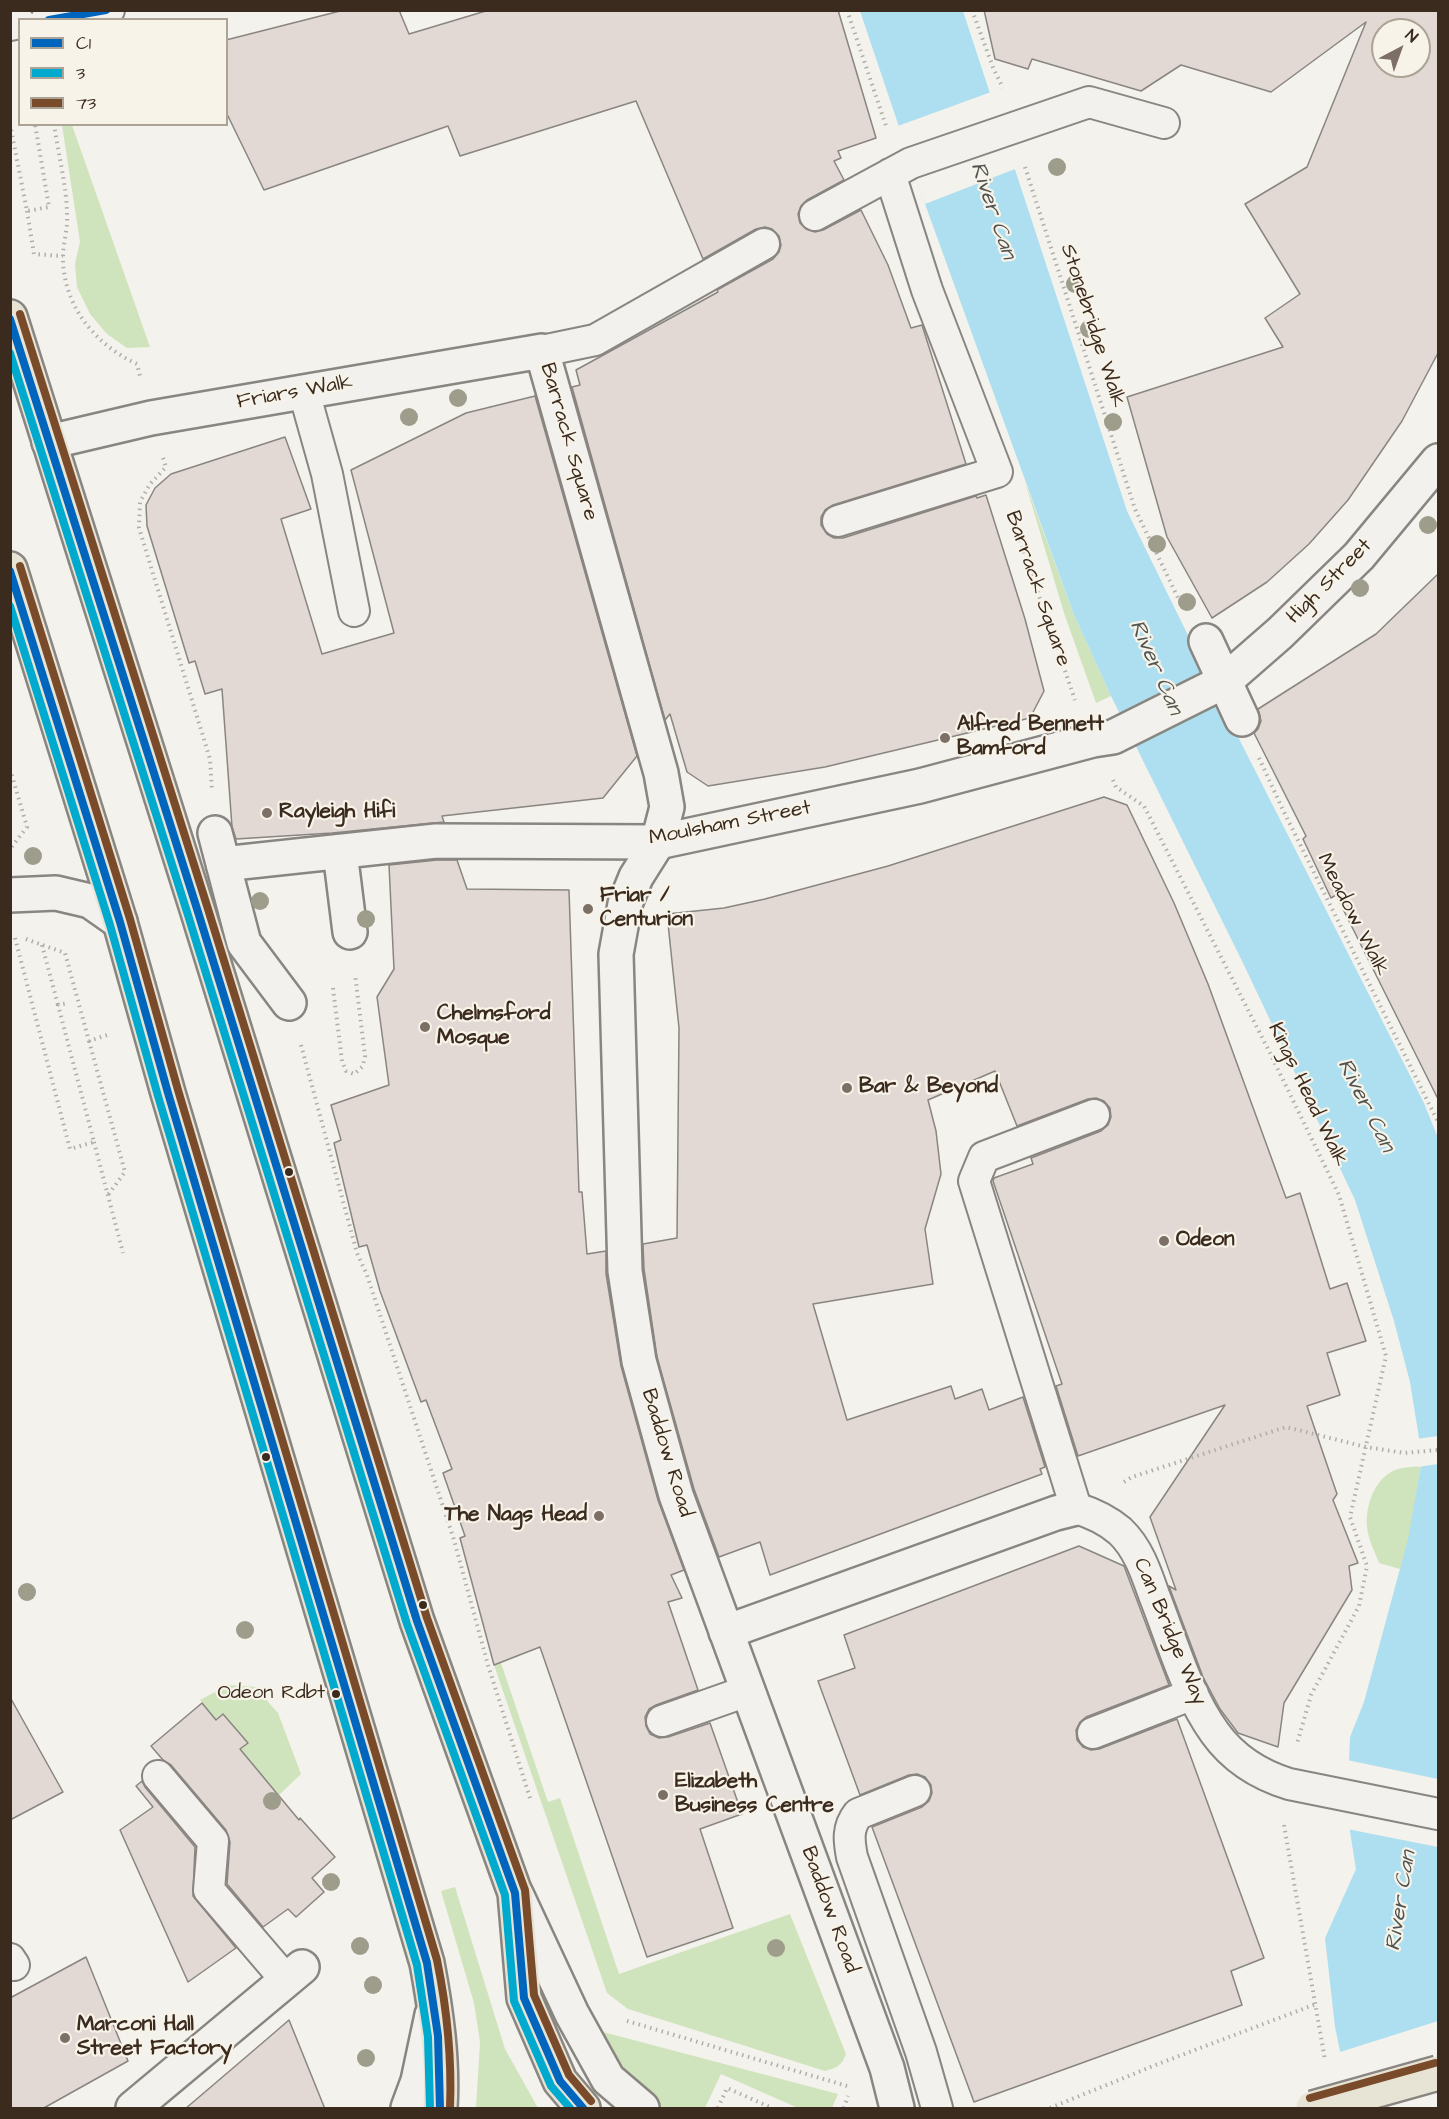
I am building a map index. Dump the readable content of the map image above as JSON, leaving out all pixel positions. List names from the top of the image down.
{
  "streets": {
    "street": [
      "Friars Walk",
      "Barrack Square",
      "High Street",
      "Moulsham Street",
      "Baddow Road"
    ],
    "lane": ["Can Bridge Way"],
    "path": ["Stonebridge Walk", "Meadow Walk", "Kings Head Walk"]
  },
  "crossings": [
    ["Friars Walk", "Barrack Square"],
    ["Barrack Square", "Baddow Road"],
    ["High Street", "Moulsham Street"],
    ["Moulsham Street", "Baddow Road"]
  ],
  "water": ["River Can"],
  "places": [
    "Alfred Bennett Bamford",
    "Rayleigh Hifi",
    "Friar / Centurion",
    "Chelmsford Mosque",
    "Bar & Beyond",
    "Odeon",
    "The Nags Head",
    "Odeon Rdbt",
    "Elizabeth Business Centre",
    "Marconi Hall Street Factory"
  ],
  "lines": ["transit line C1", "transit line 73", "transit line 3"],
  "legend": ["C1", "3", "73"],
  "north": "top right"
}
